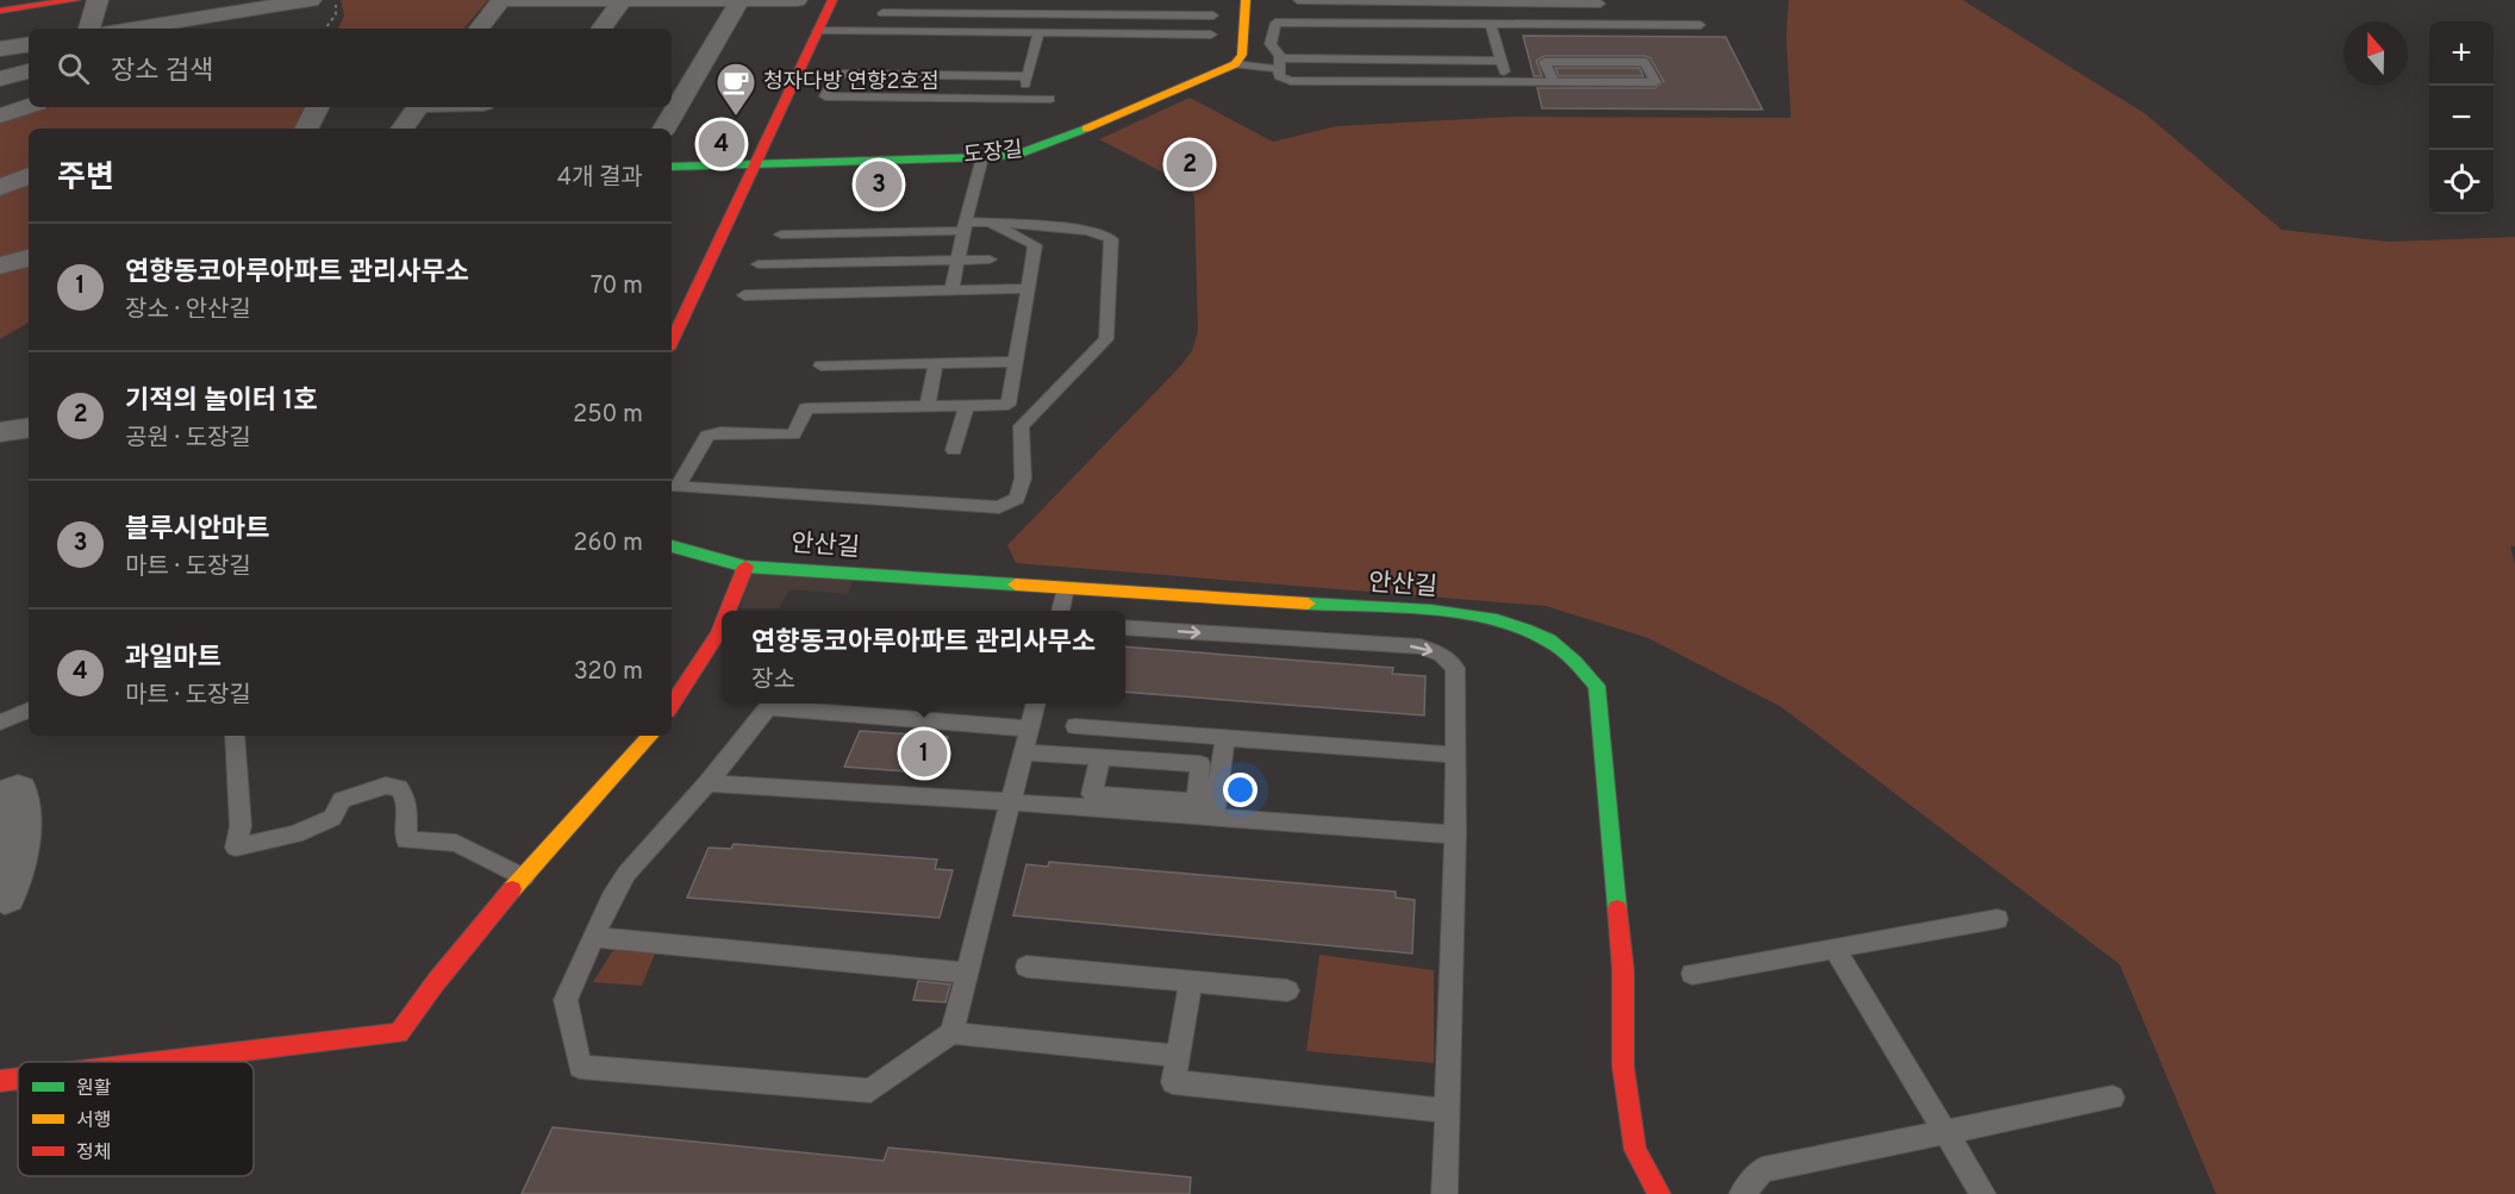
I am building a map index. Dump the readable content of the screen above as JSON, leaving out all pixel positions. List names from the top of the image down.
{
  "streets": {
    "street": ["도장길", "안산길"]
  },
  "places": {
    "cafe": ["청자다방 연향2호점"]
  },
  "legend": ["원활", "서행", "정체"],
  "north": "top",
  "page": {
    "map_buttons": ["+", "−"],
    "search": "장소 검색",
    "pins": [
      "4",
      "2",
      "3",
      "1"
    ],
    "heading": ["주변", "4개 결과"],
    "list": [
      {
        "mark": "1",
        "name": "연향동코아루아파트 관리사무소",
        "note": "장소 · 안산길",
        "value": "70 m"
      },
      {
        "mark": "2",
        "name": "기적의 놀이터 1호",
        "note": "공원 · 도장길",
        "value": "250 m"
      },
      {
        "mark": "3",
        "name": "블루시안마트",
        "note": "마트 · 도장길",
        "value": "260 m"
      },
      {
        "mark": "4",
        "name": "과일마트",
        "note": "마트 · 도장길",
        "value": "320 m"
      }
    ],
    "popup": ["연향동코아루아파트 관리사무소", "장소"]
  }
}
